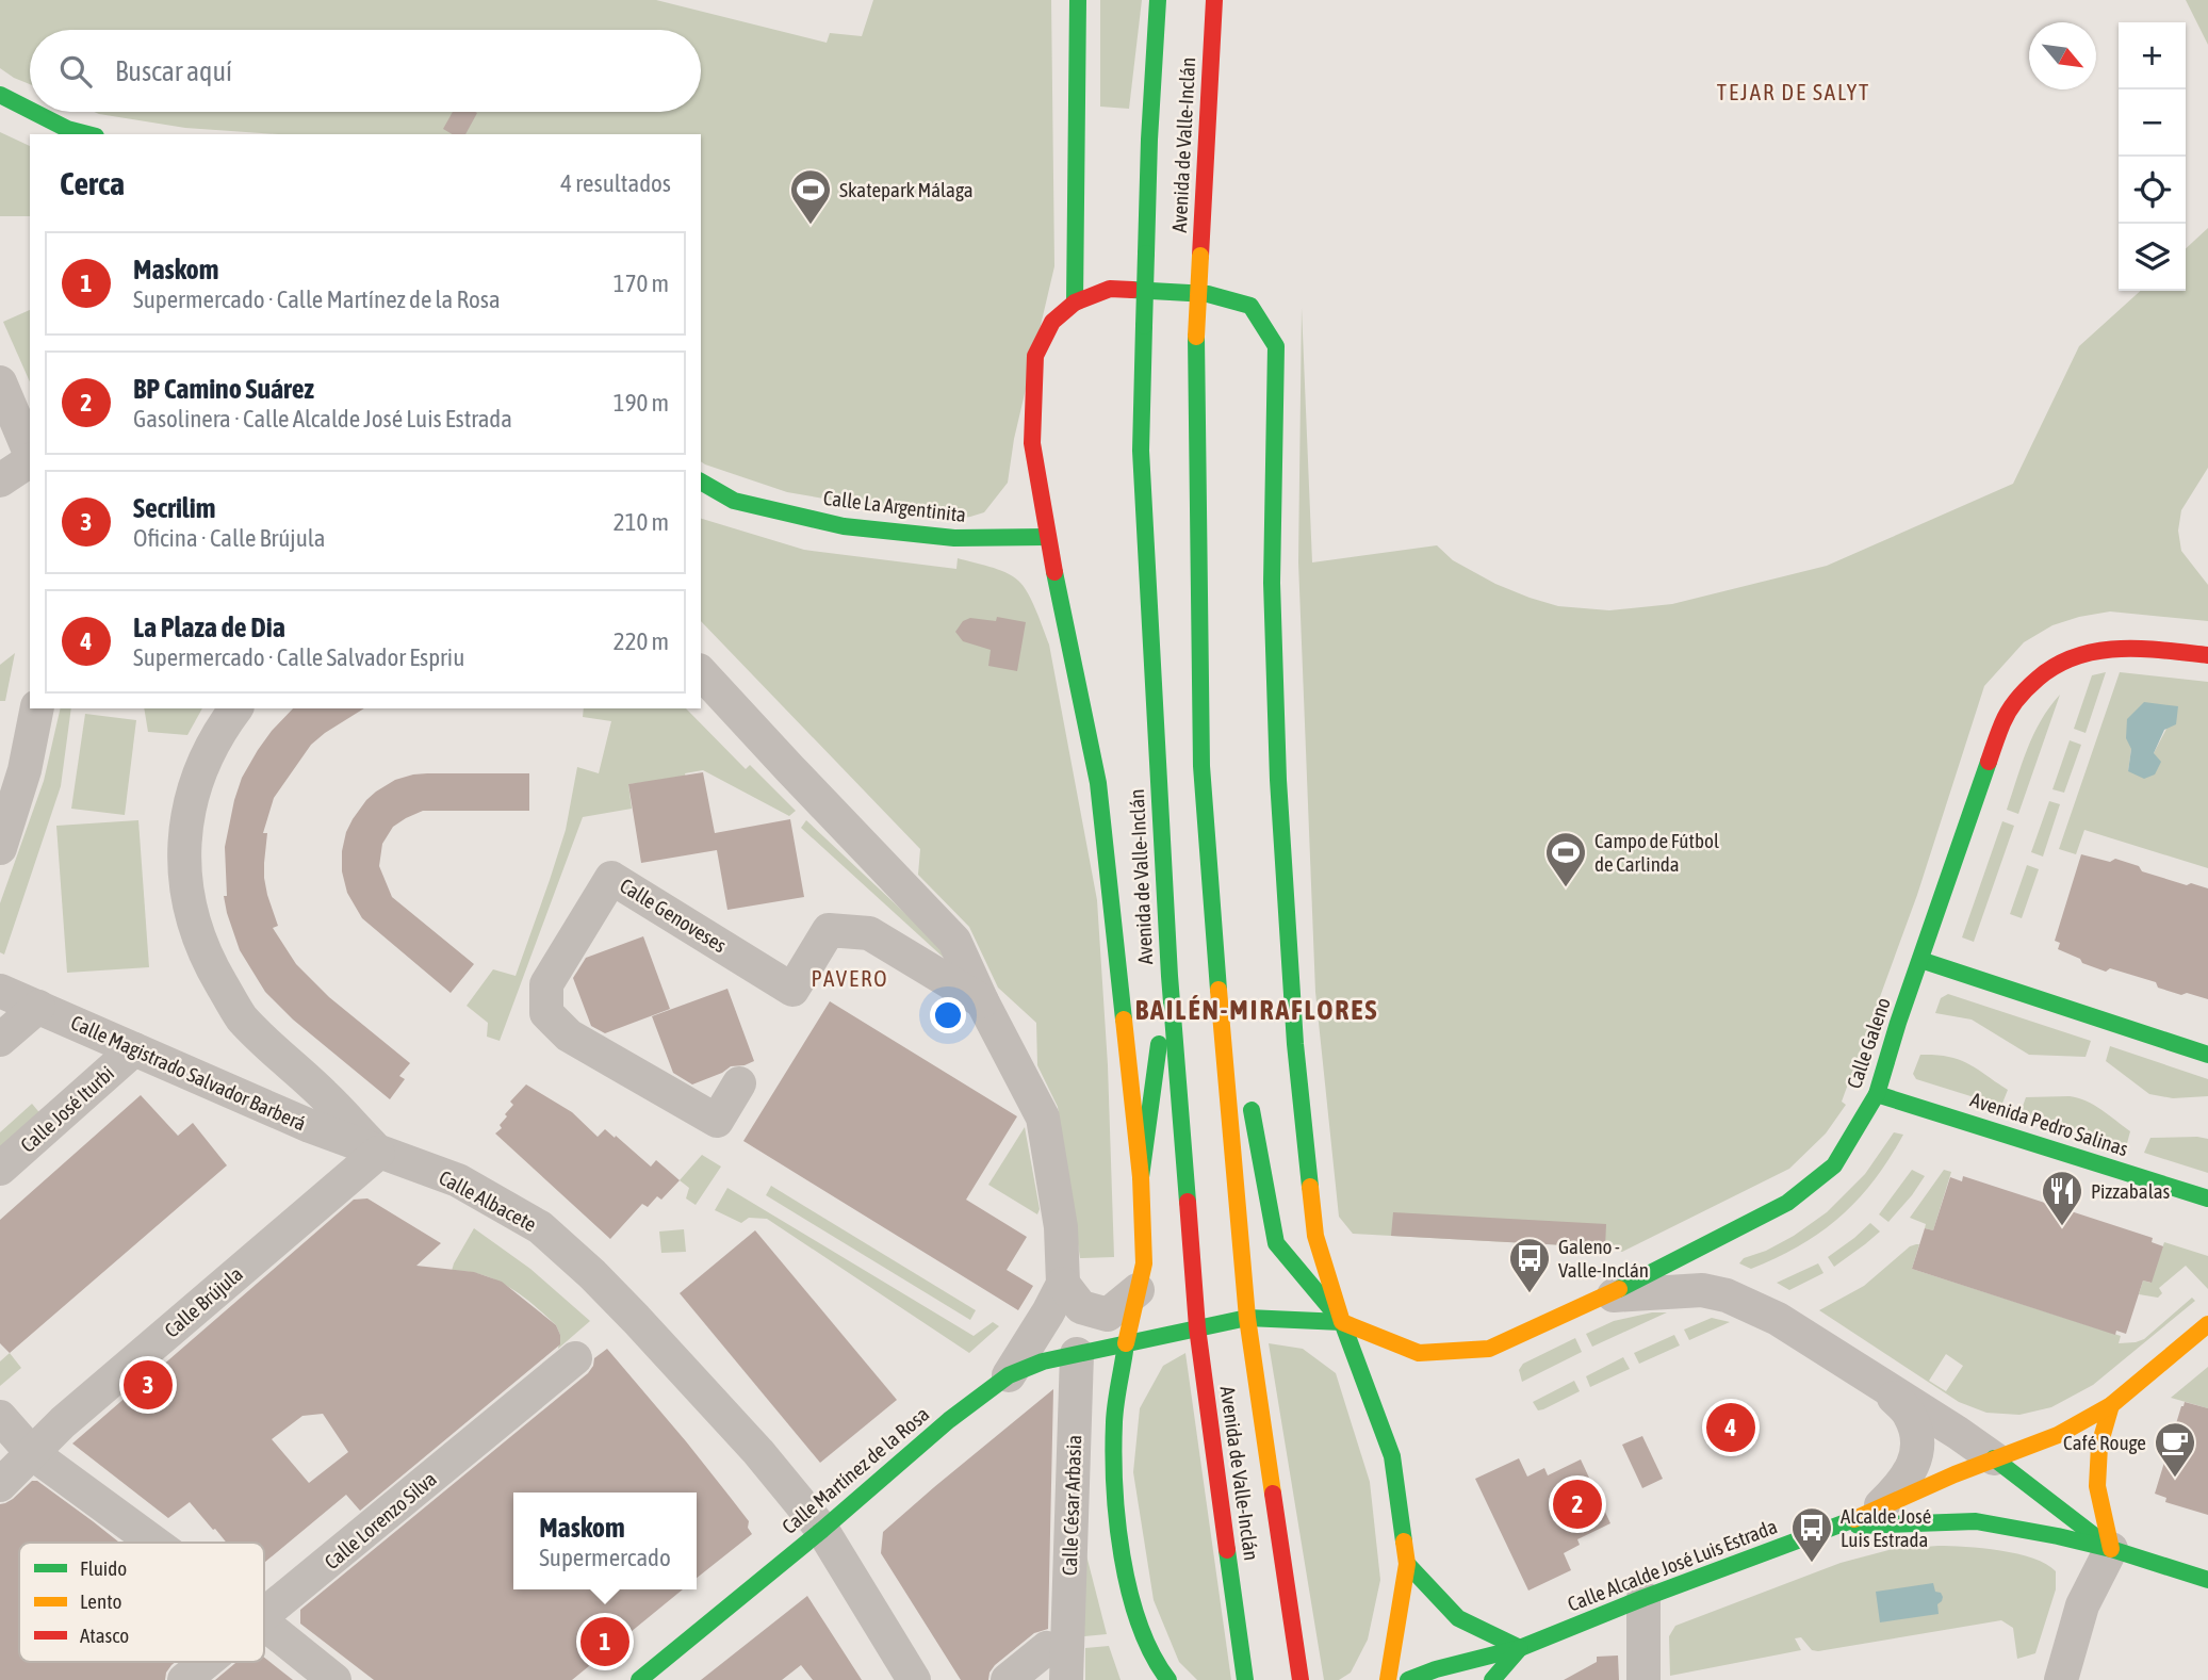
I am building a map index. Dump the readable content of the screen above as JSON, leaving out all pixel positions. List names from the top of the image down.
{
  "streets": {
    "street": [
      "Avenida de Valle-Inclán",
      "Calle La Argentinita",
      "Calle Genoveses",
      "Calle Galeno",
      "Calle Magistrado Salvador Barberá",
      "Calle José Iturbi",
      "Avenida Pedro Salinas",
      "Calle Albacete",
      "Calle Brújula",
      "Calle Martínez de la Rosa",
      "Calle César Arbasia",
      "Calle Lorenzo Silva",
      "Calle Alcalde José Luis Estrada"
    ]
  },
  "crossings": [
    ["Avenida de Valle-Inclán", "Calle La Argentinita"],
    ["Avenida de Valle-Inclán", "Calle Galeno"],
    ["Avenida de Valle-Inclán", "Calle Martínez de la Rosa"],
    ["Calle Galeno", "Avenida Pedro Salinas"],
    ["Calle Galeno", "Calle Martínez de la Rosa"],
    ["Calle Magistrado Salvador Barberá", "Calle José Iturbi"],
    ["Calle Magistrado Salvador Barberá", "Calle Albacete"],
    ["Calle Magistrado Salvador Barberá", "Calle Brújula"],
    ["Calle Albacete", "Calle Brújula"],
    ["Calle Albacete", "Calle Martínez de la Rosa"],
    ["Calle Martínez de la Rosa", "Calle César Arbasia"]
  ],
  "districts": ["TEJAR DE SALYT", "PAVERO", "BAILÉN-MIRAFLORES"],
  "places": {
    "sports": ["Skatepark Málaga", "Campo de Fútbol de Carlinda"],
    "restaurant": ["Pizzabalas"],
    "bus stop": ["Galeno - Valle-Inclán", "Alcalde José Luis Estrada"],
    "cafe": ["Café Rouge"]
  },
  "legend": ["Fluido", "Lento", "Atasco"],
  "north": "bottom right",
  "page": {
    "map_buttons": ["+", "−"],
    "search": "Buscar aquí",
    "heading": ["Cerca", "4 resultados"],
    "list": [
      {
        "mark": "1",
        "name": "Maskom",
        "note": "Supermercado · Calle Martínez de la Rosa",
        "value": "170 m"
      },
      {
        "mark": "2",
        "name": "BP Camino Suárez",
        "note": "Gasolinera · Calle Alcalde José Luis Estrada",
        "value": "190 m"
      },
      {
        "mark": "3",
        "name": "Secrilim",
        "note": "Oficina · Calle Brújula",
        "value": "210 m"
      },
      {
        "mark": "4",
        "name": "La Plaza de Dia",
        "note": "Supermercado · Calle Salvador Espriu",
        "value": "220 m"
      }
    ],
    "pins": [
      "3",
      "4",
      "2",
      "1"
    ],
    "popup": ["Maskom", "Supermercado"]
  }
}
